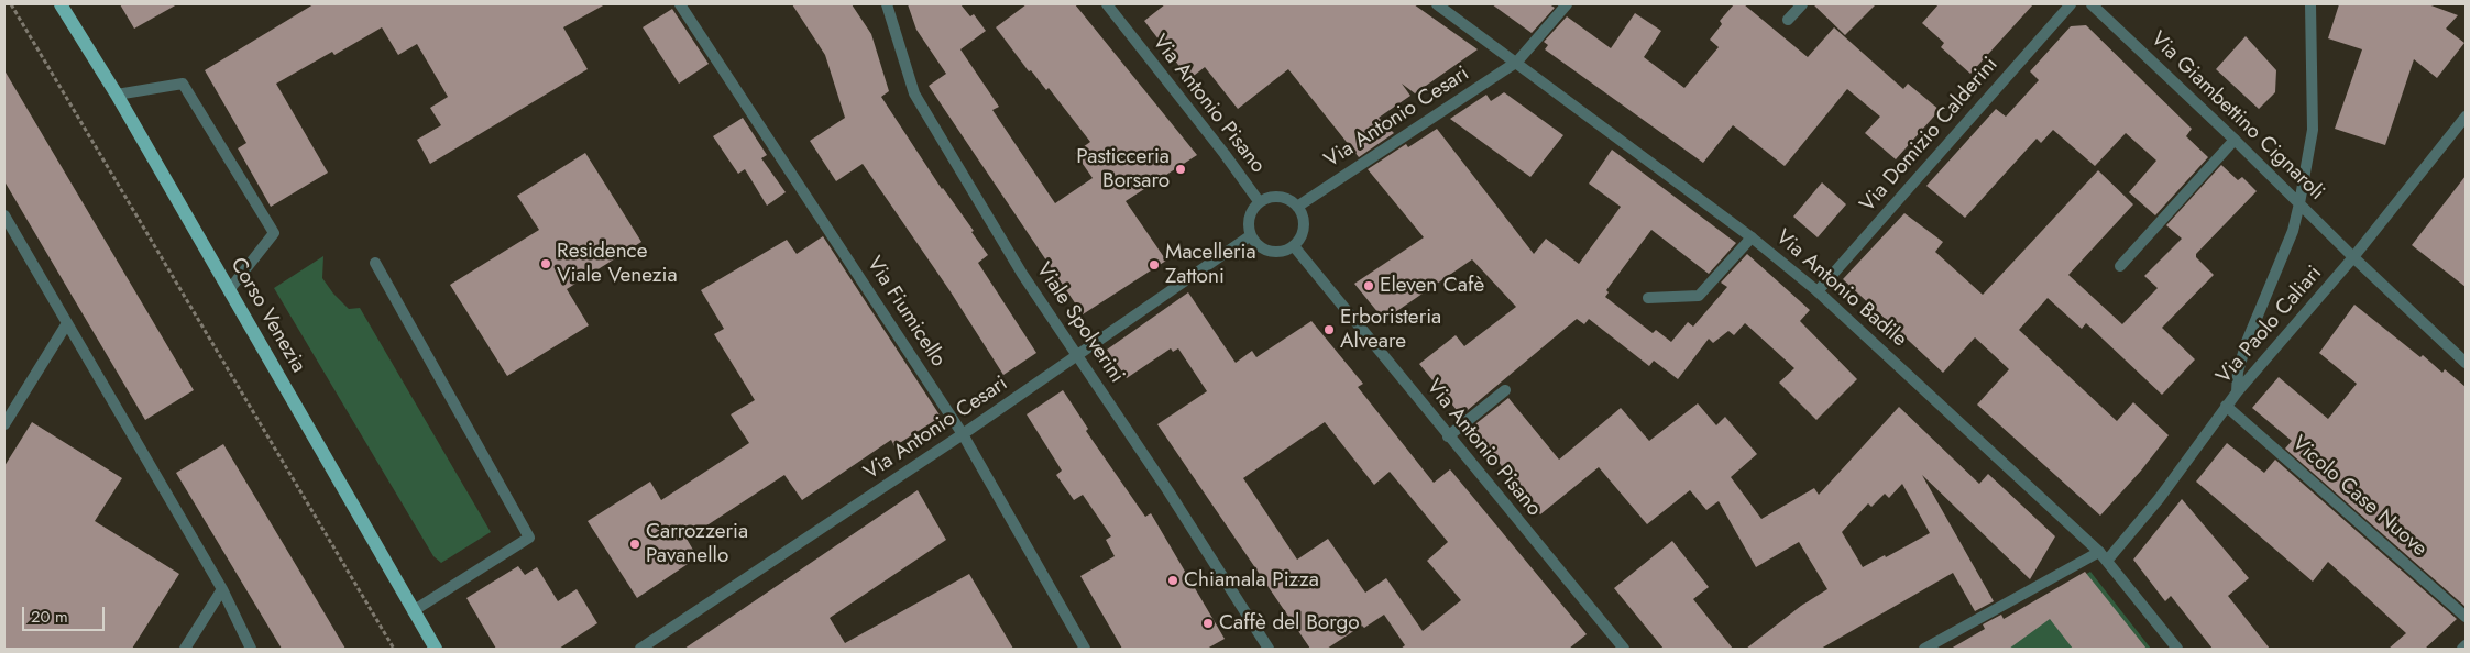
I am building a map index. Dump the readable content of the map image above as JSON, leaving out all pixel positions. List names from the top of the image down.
{
  "streets": {
    "main road": ["Corso Venezia"],
    "street": [
      "Via Antonio Pisano",
      "Via Giambettino Cignaroli",
      "Via Antonio Cesari",
      "Via Domizio Calderini",
      "Via Antonio Badile",
      "Via Fiumicello",
      "Viale Spolverini",
      "Via Paolo Caliari",
      "Vicolo Case Nuove"
    ]
  },
  "crossings": [
    ["Via Antonio Pisano", "Via Antonio Cesari"],
    ["Via Giambettino Cignaroli", "Via Paolo Caliari"],
    ["Via Antonio Cesari", "Via Antonio Badile"],
    ["Via Antonio Cesari", "Via Fiumicello"],
    ["Via Antonio Cesari", "Viale Spolverini"],
    ["Via Domizio Calderini", "Via Antonio Badile"],
    ["Via Antonio Badile", "Via Paolo Caliari"],
    ["Via Paolo Caliari", "Vicolo Case Nuove"]
  ],
  "places": [
    "Pasticceria Borsaro",
    "Residence Viale Venezia",
    "Macelleria Zattoni",
    "Eleven Cafè",
    "Erboristeria Alveare",
    "Carrozzeria Pavanello",
    "Chiamala Pizza",
    "Caffè del Borgo"
  ],
  "scale_bar": "20 m"
}
